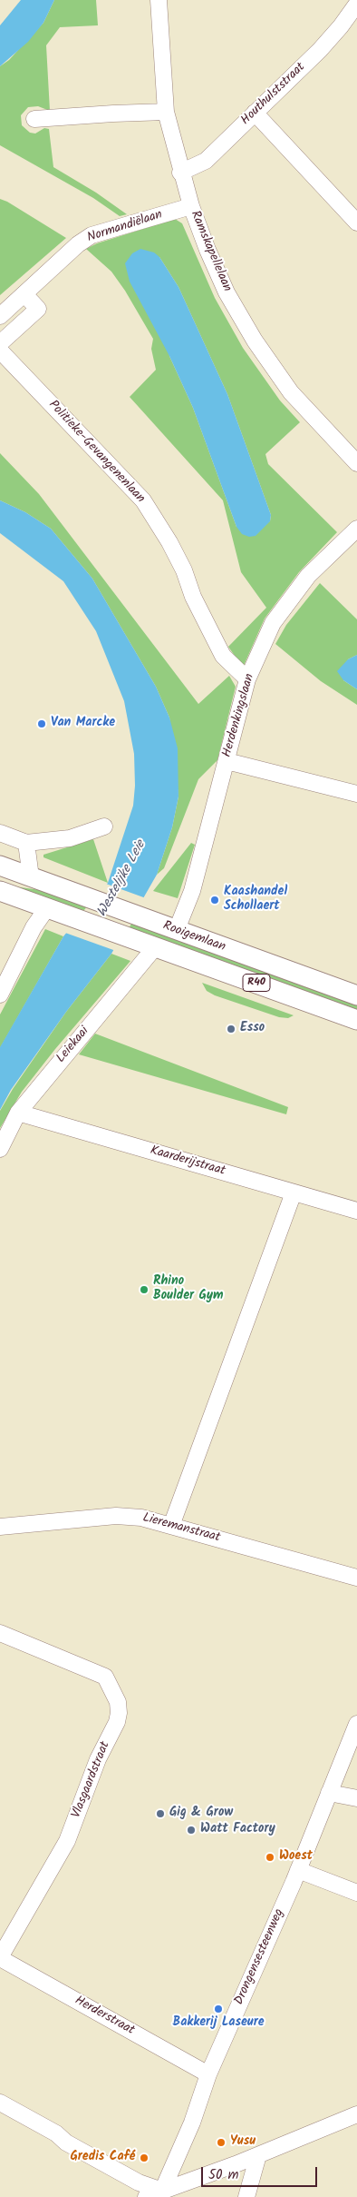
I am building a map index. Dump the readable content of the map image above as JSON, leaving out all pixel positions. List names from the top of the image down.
{
  "streets": {
    "main road": ["Rooigemlaan", "R40"],
    "street": [
      "Houthulststraat",
      "Normandiëlaan",
      "Ramskapellelaan",
      "Politieke-Gevangenenlaan",
      "Herdenkingslaan",
      "Leiekaai",
      "Kaarderijstraat",
      "Lieremanstraat",
      "Vlasgaardstraat",
      "Drongensesteenweg",
      "Herderstraat"
    ]
  },
  "crossings": [
    ["Houthulststraat", "Ramskapellelaan"],
    ["Normandiëlaan", "Ramskapellelaan"],
    ["Politieke-Gevangenenlaan", "Herdenkingslaan"],
    ["Herdenkingslaan", "Rooigemlaan"],
    ["Rooigemlaan", "R40"],
    ["Rooigemlaan", "Leiekaai"],
    ["Leiekaai", "Kaarderijstraat"],
    ["Vlasgaardstraat", "Herderstraat"],
    ["Drongensesteenweg", "Herderstraat"]
  ],
  "water": ["Westelijke Leie"],
  "places": [
    "Van Marcke",
    "Kaashandel Schollaert",
    "Esso",
    "Rhino Boulder Gym",
    "Gig & Grow",
    "Watt Factory",
    "Woest",
    "Bakkerij Laseure",
    "Yusu",
    "Gredis Café"
  ],
  "scale_bar": "50 m"
}
